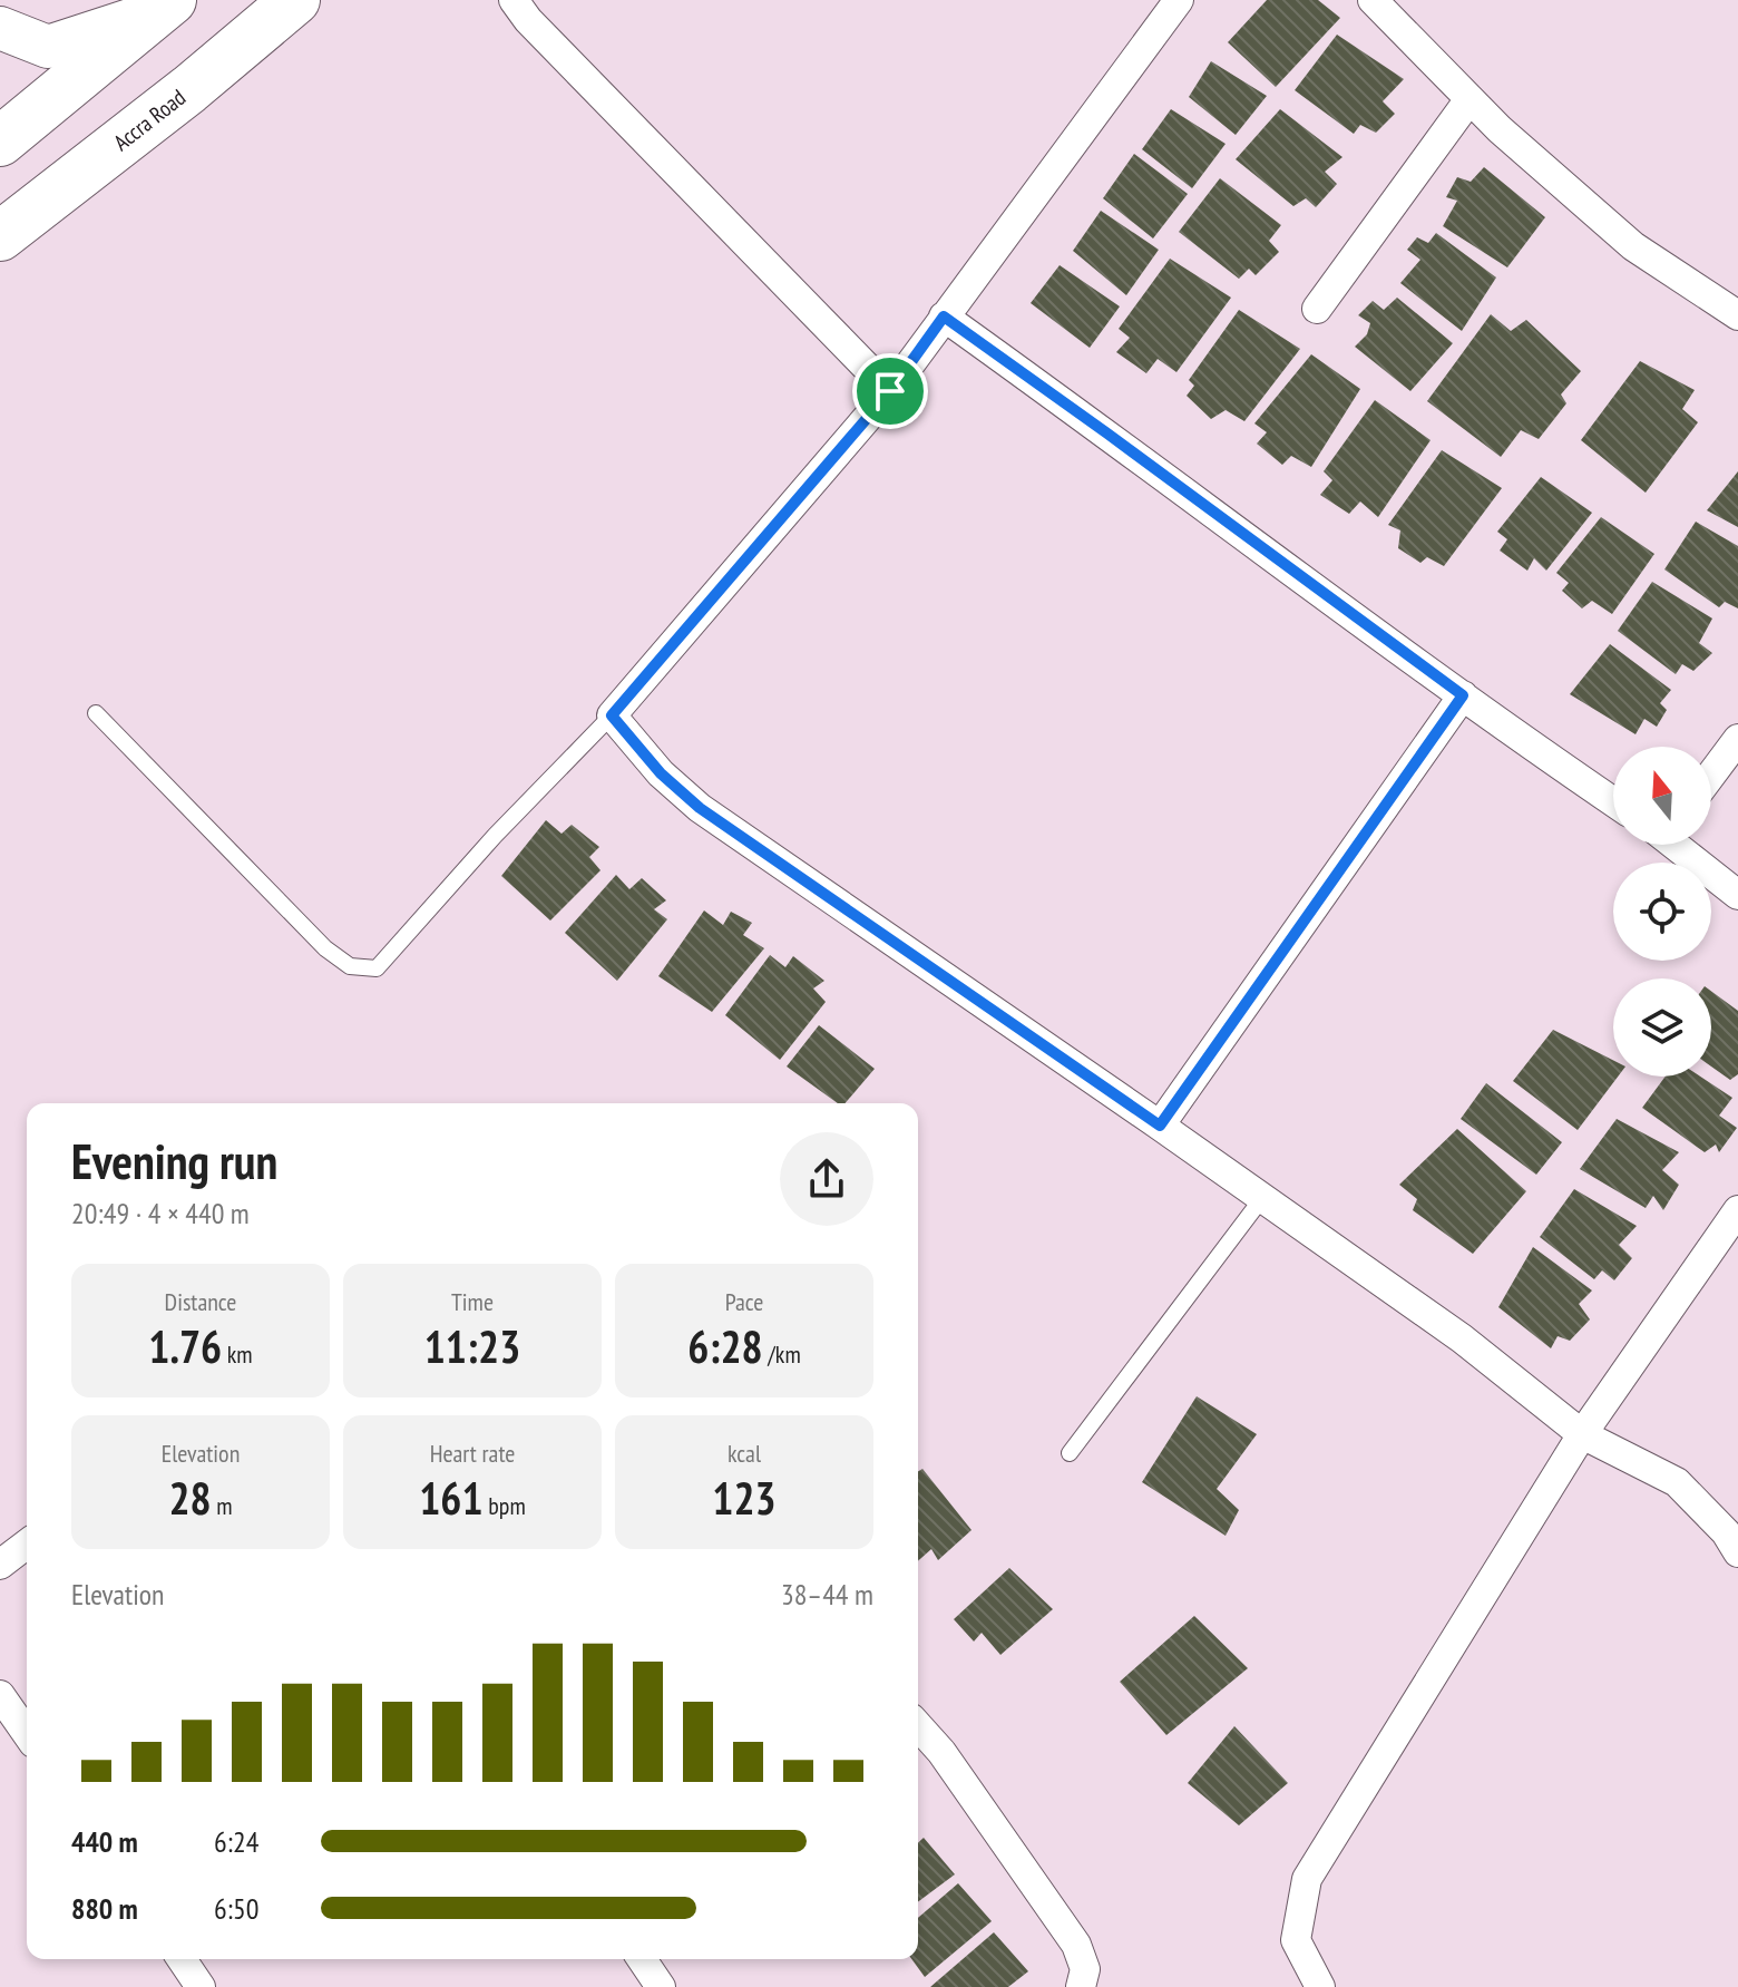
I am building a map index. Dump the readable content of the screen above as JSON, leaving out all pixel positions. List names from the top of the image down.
{
  "streets": {
    "highway": ["Accra Road"]
  },
  "north": "top",
  "page": {
    "heading": ["Evening run", "20:49 · 4 × 440 m"],
    "stats": [
      ["Distance", "1.76 km"],
      ["Time", "11:23"],
      ["Pace", "6:28 /km"],
      ["Elevation", "28 m"],
      ["Heart rate", "161 bpm"],
      ["kcal", "123"]
    ],
    "chart": ["Elevation", "38–44 m"],
    "list": [
      {
        "name": "440 m",
        "note": "6:24"
      },
      {
        "name": "880 m",
        "note": "6:50"
      }
    ]
  }
}
